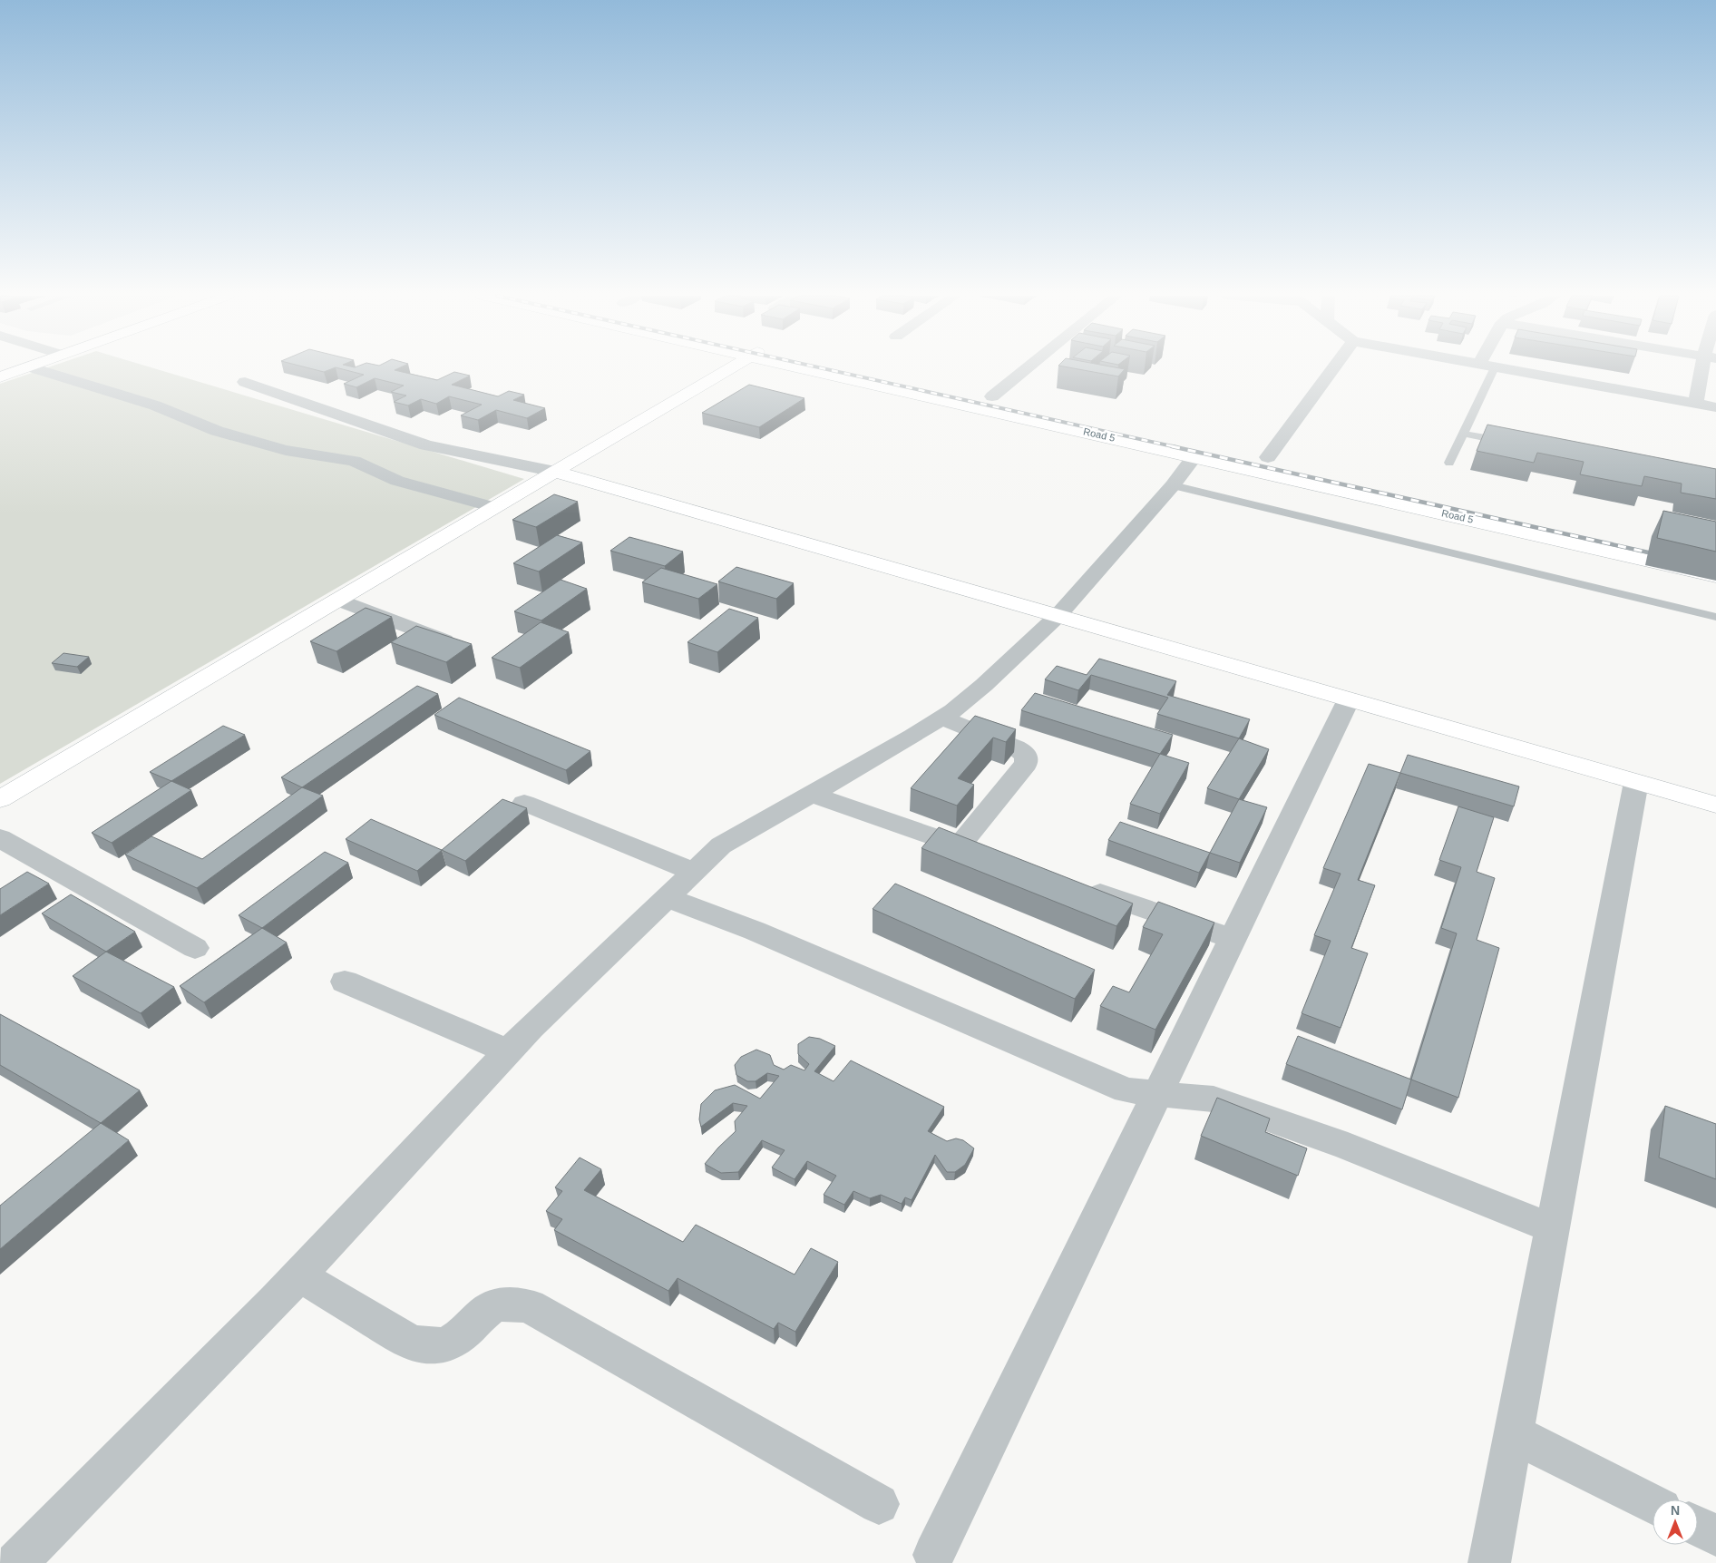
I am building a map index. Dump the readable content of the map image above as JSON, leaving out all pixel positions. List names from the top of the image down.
{
  "streets": {
    "street": ["Road 5"]
  },
  "north": "top"
}
